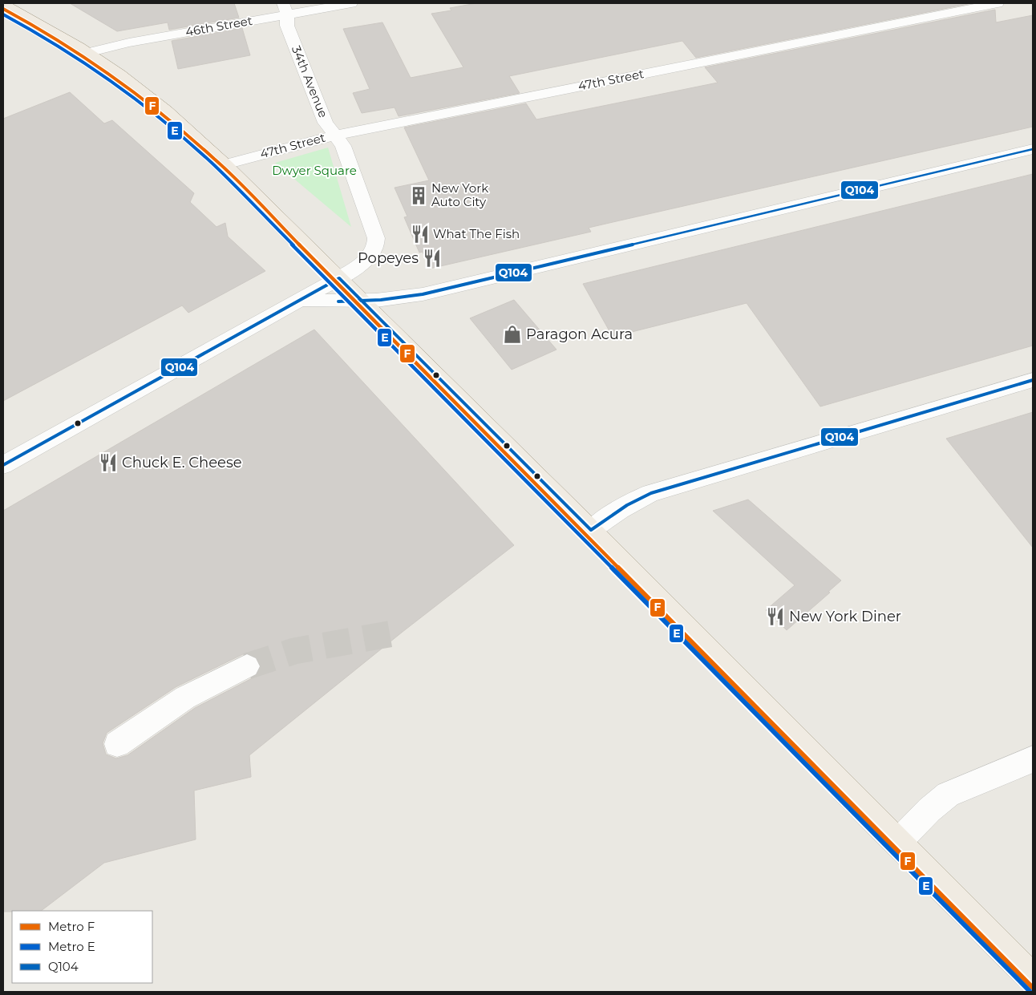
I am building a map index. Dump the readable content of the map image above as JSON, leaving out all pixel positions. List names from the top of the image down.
{
  "streets": {
    "street": ["46th Street", "47th Street", "34th Avenue"]
  },
  "crossings": [
    ["46th Street", "34th Avenue"],
    ["47th Street", "34th Avenue"]
  ],
  "parks": ["Dwyer Square"],
  "places": {
    "building": ["New York Auto City"],
    "restaurant": [
      "What The Fish",
      "Popeyes",
      "Chuck E. Cheese",
      "New York Diner"
    ],
    "shop": ["Paragon Acura"]
  },
  "lines": ["metro line F", "metro line E", "transit line Q104"],
  "legend": ["Metro F", "Metro E", "Q104"]
}
